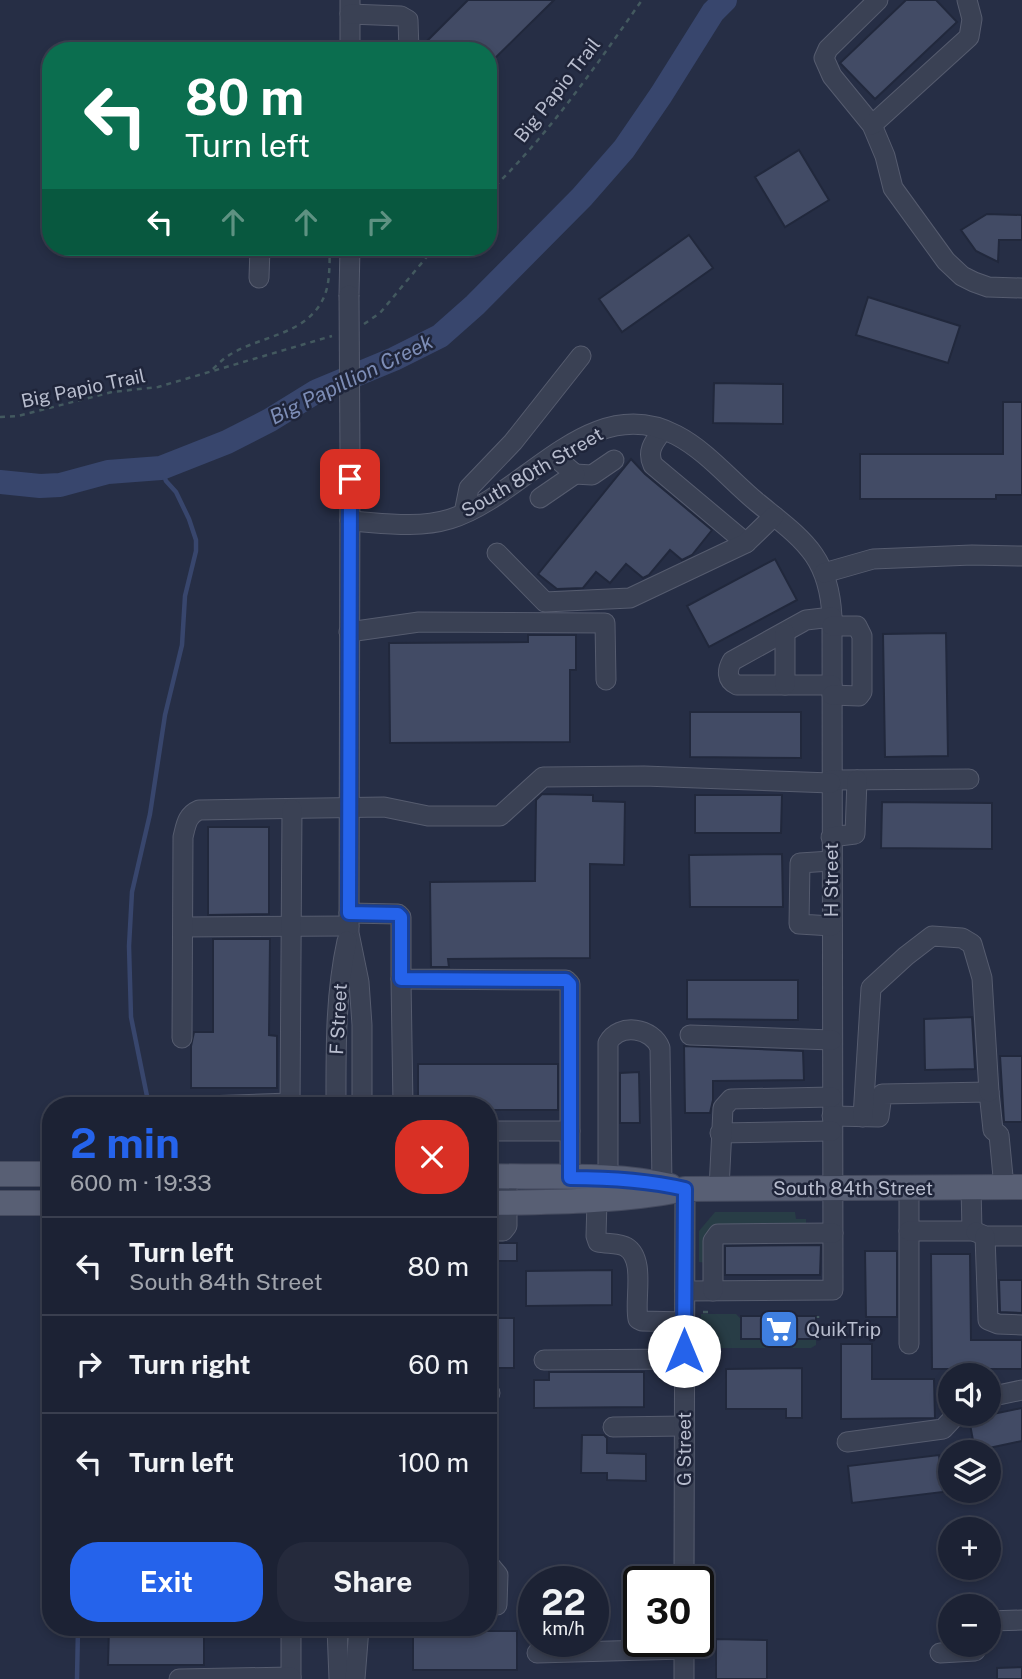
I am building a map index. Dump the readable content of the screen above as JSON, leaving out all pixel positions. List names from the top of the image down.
{
  "streets": {
    "main road": ["South 84th Street"],
    "street": [
      "South 80th Street",
      "H Street",
      "F Street",
      "G Street"
    ],
    "path": ["Big Papio Trail"]
  },
  "crossings": [
    ["South 80th Street", "H Street"],
    ["South 80th Street", "F Street"],
    ["H Street", "South 84th Street"],
    ["South 84th Street", "G Street"]
  ],
  "water": ["Big Papillion Creek"],
  "places": {
    "supermarket": ["QuikTrip"]
  },
  "page": {
    "turn": ["80 m", "Turn left"],
    "heading": ["2 min", "600 m · 19:33"],
    "list": [
      {
        "name": "Turn left",
        "note": "South 84th Street",
        "value": "80 m"
      },
      {
        "name": "Turn right",
        "value": "60 m"
      },
      {
        "name": "Turn left",
        "value": "100 m"
      }
    ],
    "map_buttons": ["+", "−"],
    "buttons": ["Exit", "Share"],
    "speed": "22 km/h",
    "limit": "30"
  }
}
